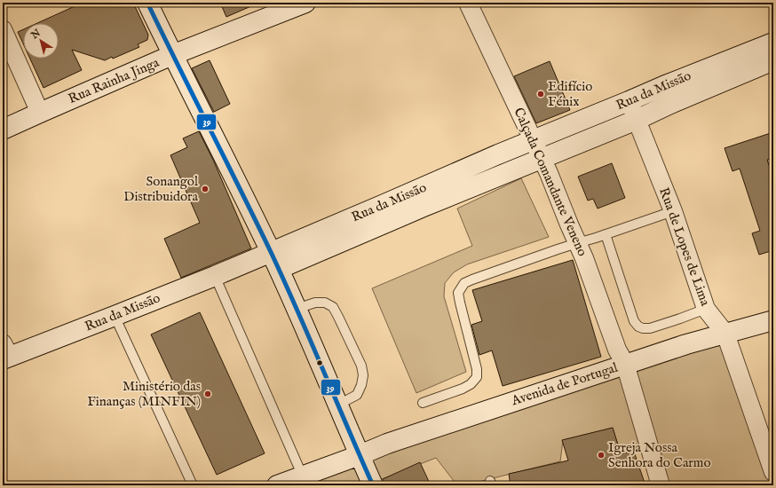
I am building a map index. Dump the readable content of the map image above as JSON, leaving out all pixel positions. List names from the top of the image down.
{
  "streets": {
    "main road": ["Rua Rainha Jinga", "Rua da Missão", "Avenida de Portugal"],
    "street": ["Calçada Comandante Veneno", "Rua de Lopes de Lima"]
  },
  "crossings": [
    ["Rua da Missão", "Calçada Comandante Veneno"],
    ["Rua da Missão", "Rua de Lopes de Lima"],
    ["Calçada Comandante Veneno", "Avenida de Portugal"],
    ["Rua de Lopes de Lima", "Avenida de Portugal"]
  ],
  "places": [
    "Edifício Fénix",
    "Sonangol Distribuidora",
    "Ministério das Finanças (MINFIN)",
    "Igreja Nossa Senhora do Carmo"
  ],
  "lines": ["transit line 39"],
  "north": "top left"
}
